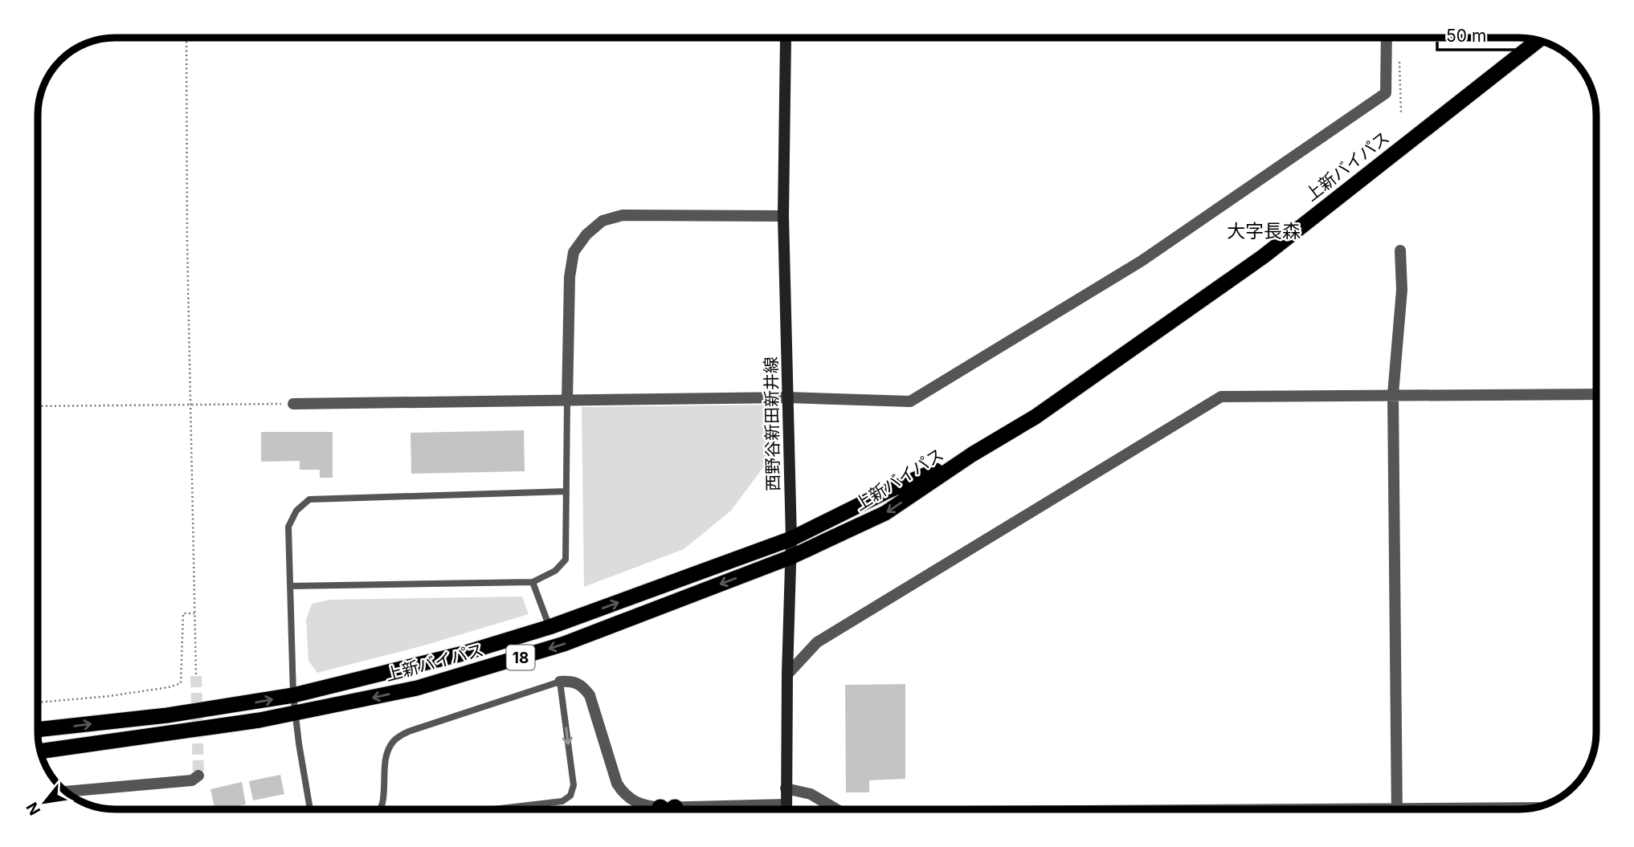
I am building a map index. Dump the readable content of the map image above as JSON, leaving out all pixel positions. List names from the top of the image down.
{
  "streets": {
    "highway": ["上新バイパス", "18"],
    "main road": ["西野谷新田新井線"]
  },
  "crossings": [
    ["上新バイパス", "西野谷新田新井線"]
  ],
  "districts": ["大字長森"],
  "scale_bar": "50 m",
  "north": "bottom left"
}
